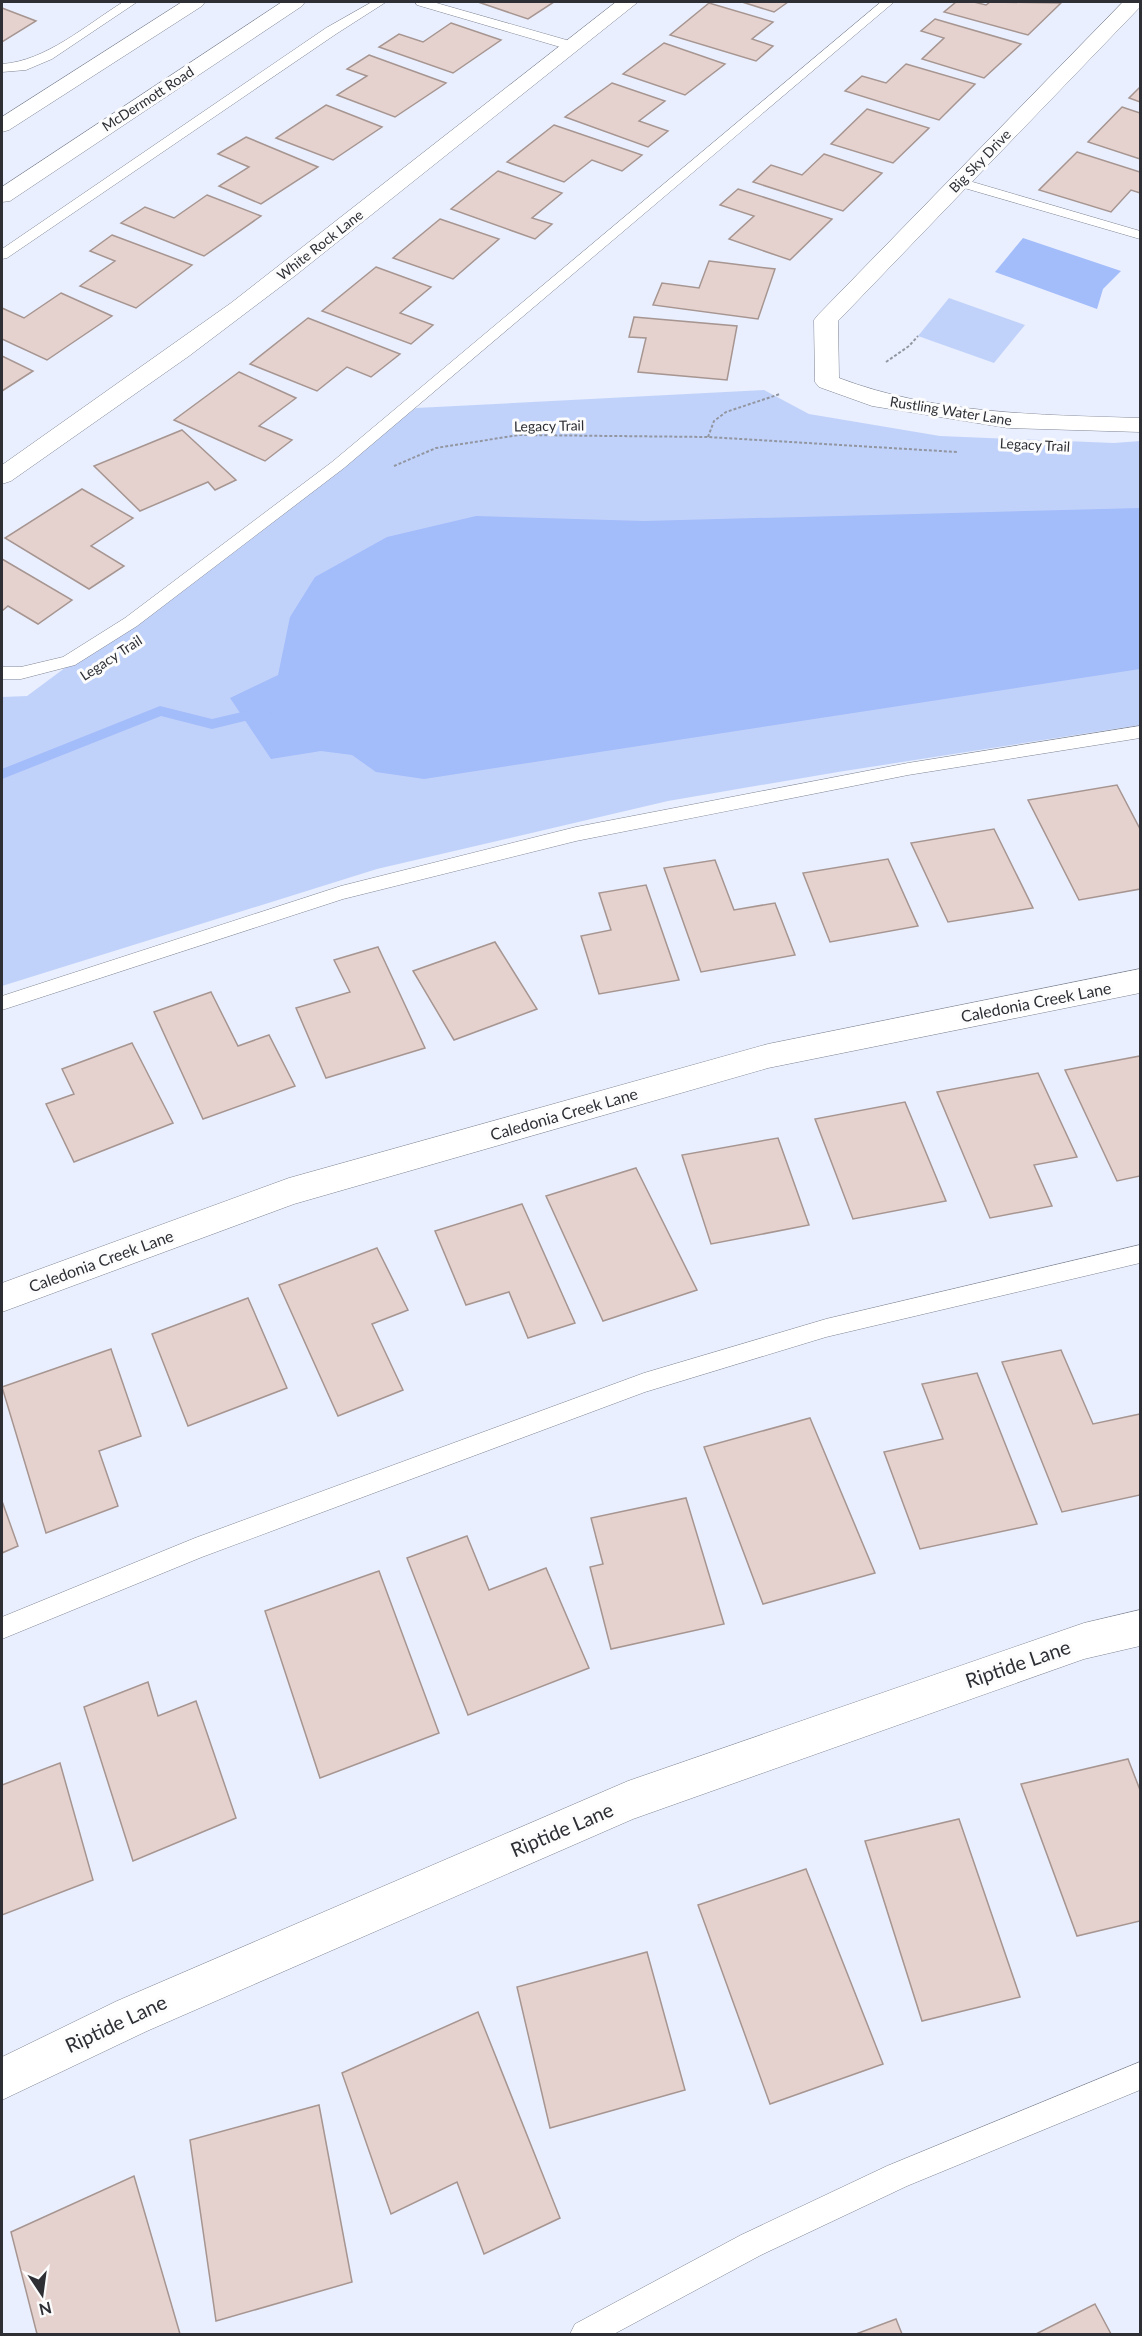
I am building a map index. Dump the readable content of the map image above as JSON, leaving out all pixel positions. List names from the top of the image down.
{
  "streets": {
    "street": [
      "McDermott Road",
      "Big Sky Drive",
      "White Rock Lane",
      "Rustling Water Lane",
      "Caledonia Creek Lane",
      "Riptide Lane"
    ],
    "path": ["Legacy Trail"]
  },
  "crossings": [
    ["Big Sky Drive", "Rustling Water Lane"]
  ],
  "north": "bottom"
}
